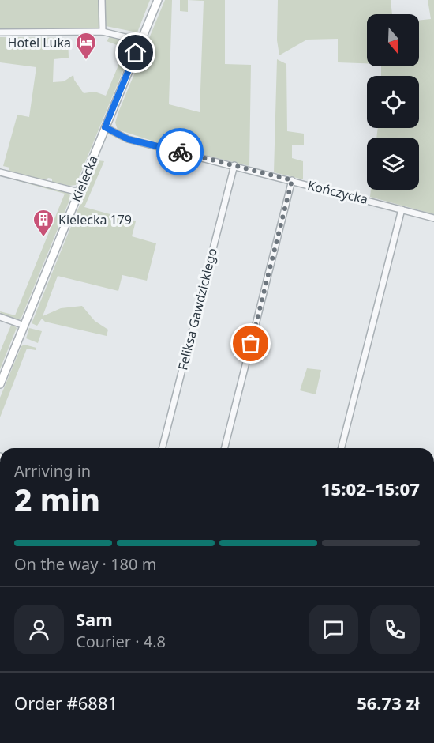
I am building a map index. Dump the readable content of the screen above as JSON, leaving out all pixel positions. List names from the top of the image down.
{
  "streets": {
    "main road": ["Kielecka"],
    "street": ["Kończycka", "Feliksa Gawdzickiego"]
  },
  "crossings": [
    ["Kielecka", "Kończycka"],
    ["Kończycka", "Feliksa Gawdzickiego"]
  ],
  "places": {
    "hotel": ["Hotel Luka"],
    "building": ["Kielecka 179"]
  },
  "north": "bottom",
  "page": {
    "heading": ["2 min", "Arriving in", "15:02–15:07"],
    "panel": [
      "Sam",
      "Courier · 4.8",
      "Order #6881",
      "56.73 zł"
    ],
    "bar": "On the way · 180 m"
  }
}
